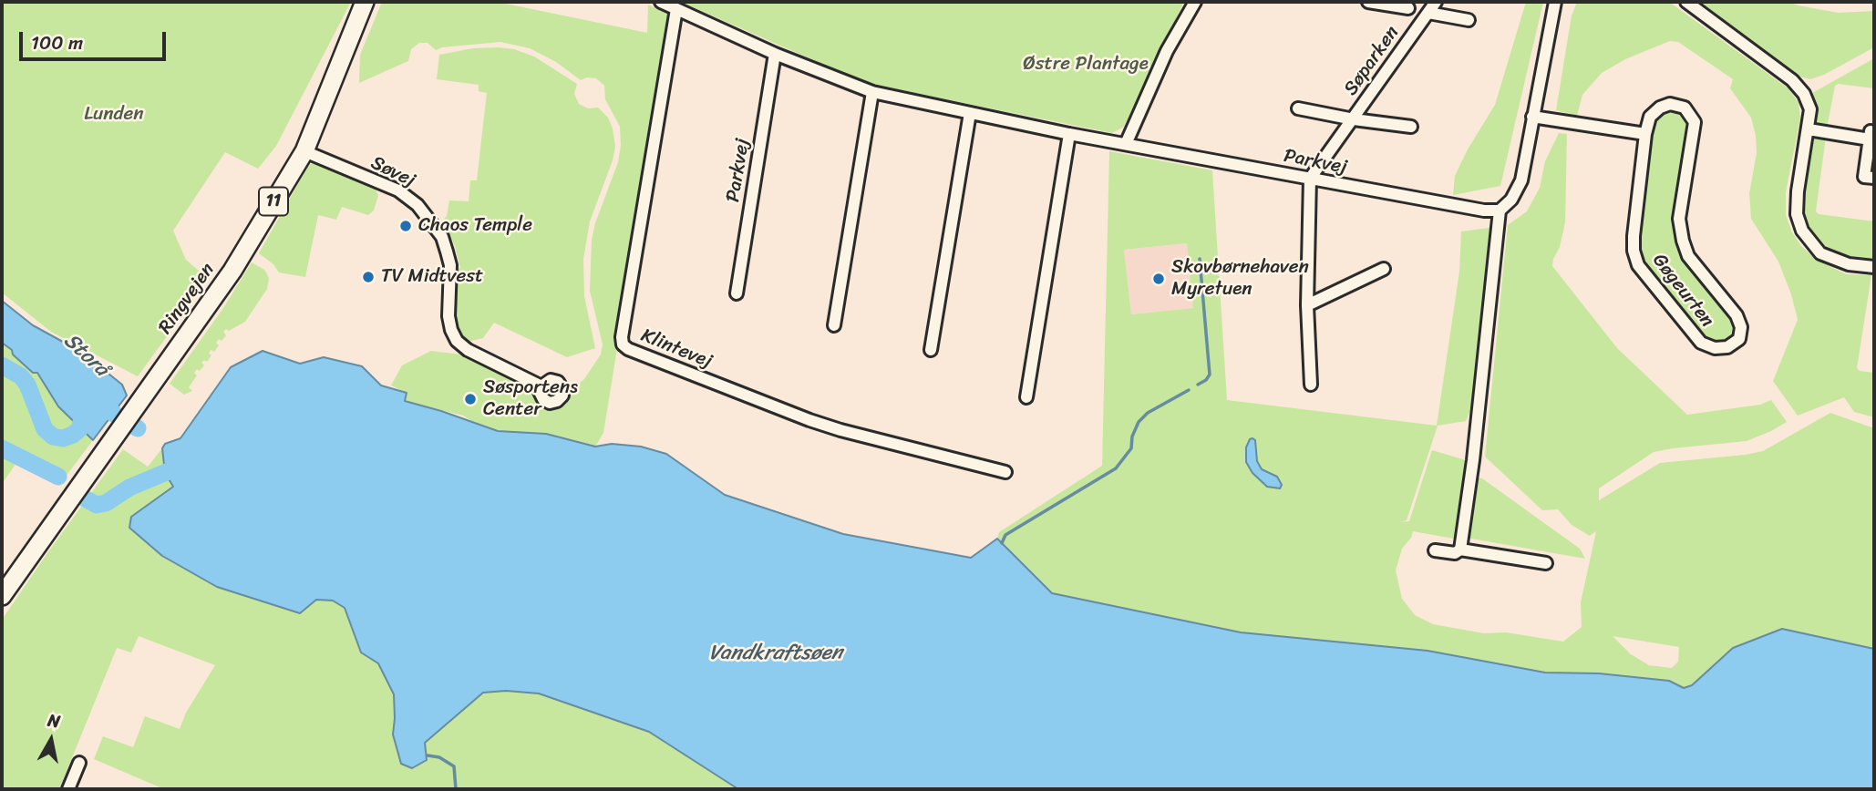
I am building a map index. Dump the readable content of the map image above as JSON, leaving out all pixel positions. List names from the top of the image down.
{
  "streets": {
    "main road": ["11", "Ringvejen"],
    "street": [
      "Søparken",
      "Parkvej",
      "Søvej",
      "Gøgeurten",
      "Klintevej"
    ]
  },
  "crossings": [
    ["Søparken", "Parkvej"],
    ["Parkvej", "Klintevej"],
    ["Søvej", "Ringvejen"]
  ],
  "water": ["Storå", "Vandkraftsøen"],
  "parks": ["Østre Plantage", "Lunden"],
  "places": [
    "Chaos Temple",
    "TV Midtvest",
    "Skovbørnehaven Myretuen",
    "Søsportens Center"
  ],
  "scale_bar": "100 m",
  "north": "top"
}
